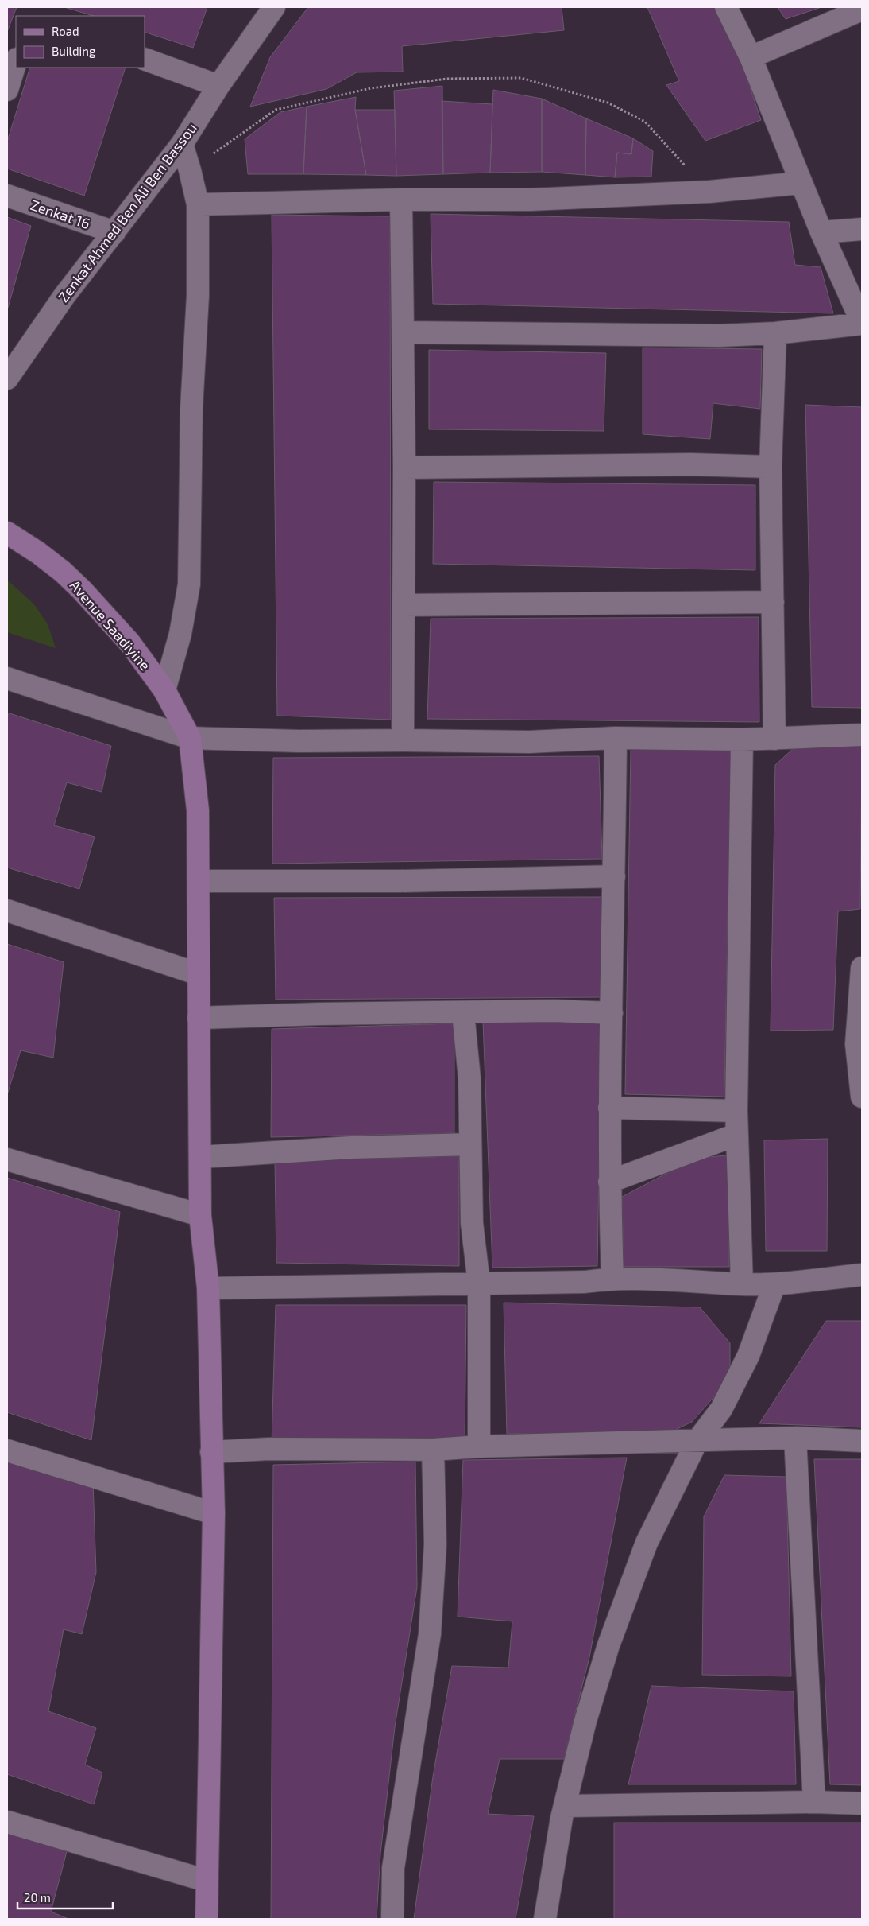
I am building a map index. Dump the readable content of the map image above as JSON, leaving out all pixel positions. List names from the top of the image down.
{
  "streets": {
    "main road": ["Avenue Saadiyine"],
    "street": ["Zenkat Ahmed Ben Ali Ben Bassou", "Zenkat 16"]
  },
  "crossings": [
    ["Zenkat Ahmed Ben Ali Ben Bassou", "Zenkat 16"]
  ],
  "legend": ["Road", "Building"],
  "scale_bar": "20 m"
}
